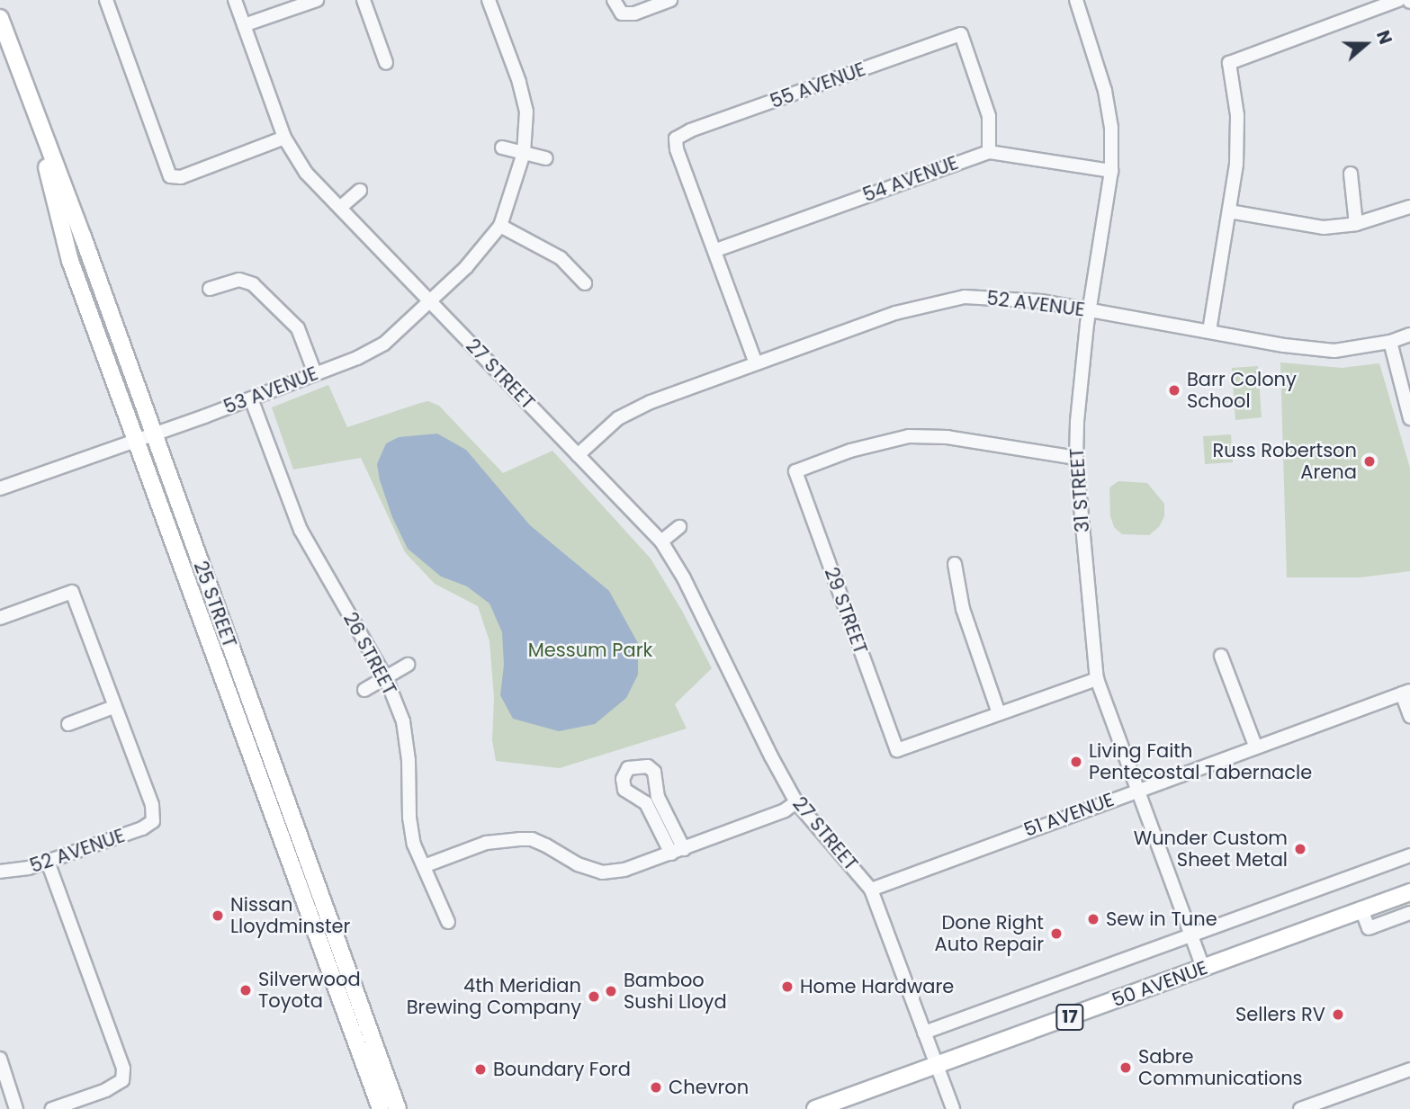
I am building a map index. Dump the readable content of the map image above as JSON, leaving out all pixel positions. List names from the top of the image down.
{
  "streets": {
    "main road": ["25 STREET", "50 AVENUE", "17"],
    "street": [
      "55 AVENUE",
      "54 AVENUE",
      "52 AVENUE",
      "27 STREET",
      "53 AVENUE",
      "31 STREET",
      "29 STREET",
      "26 STREET",
      "51 AVENUE"
    ]
  },
  "crossings": [
    ["55 AVENUE", "54 AVENUE"],
    ["54 AVENUE", "31 STREET"],
    ["52 AVENUE", "27 STREET"],
    ["52 AVENUE", "31 STREET"],
    ["27 STREET", "53 AVENUE"],
    ["27 STREET", "51 AVENUE"],
    ["53 AVENUE", "25 STREET"],
    ["53 AVENUE", "26 STREET"],
    ["31 STREET", "29 STREET"],
    ["31 STREET", "51 AVENUE"],
    ["31 STREET", "50 AVENUE"]
  ],
  "parks": ["Messum Park"],
  "places": [
    "Barr Colony School",
    "Russ Robertson Arena",
    "Living Faith Pentecostal Tabernacle",
    "Wunder Custom Sheet Metal",
    "Nissan Lloydminster",
    "Sew in Tune",
    "Done Right Auto Repair",
    "Home Hardware",
    "Silverwood Toyota",
    "Bamboo Sushi Lloyd",
    "4th Meridian Brewing Company",
    "Sellers RV",
    "Sabre Communications",
    "Boundary Ford",
    "Chevron"
  ],
  "north": "right"
}
